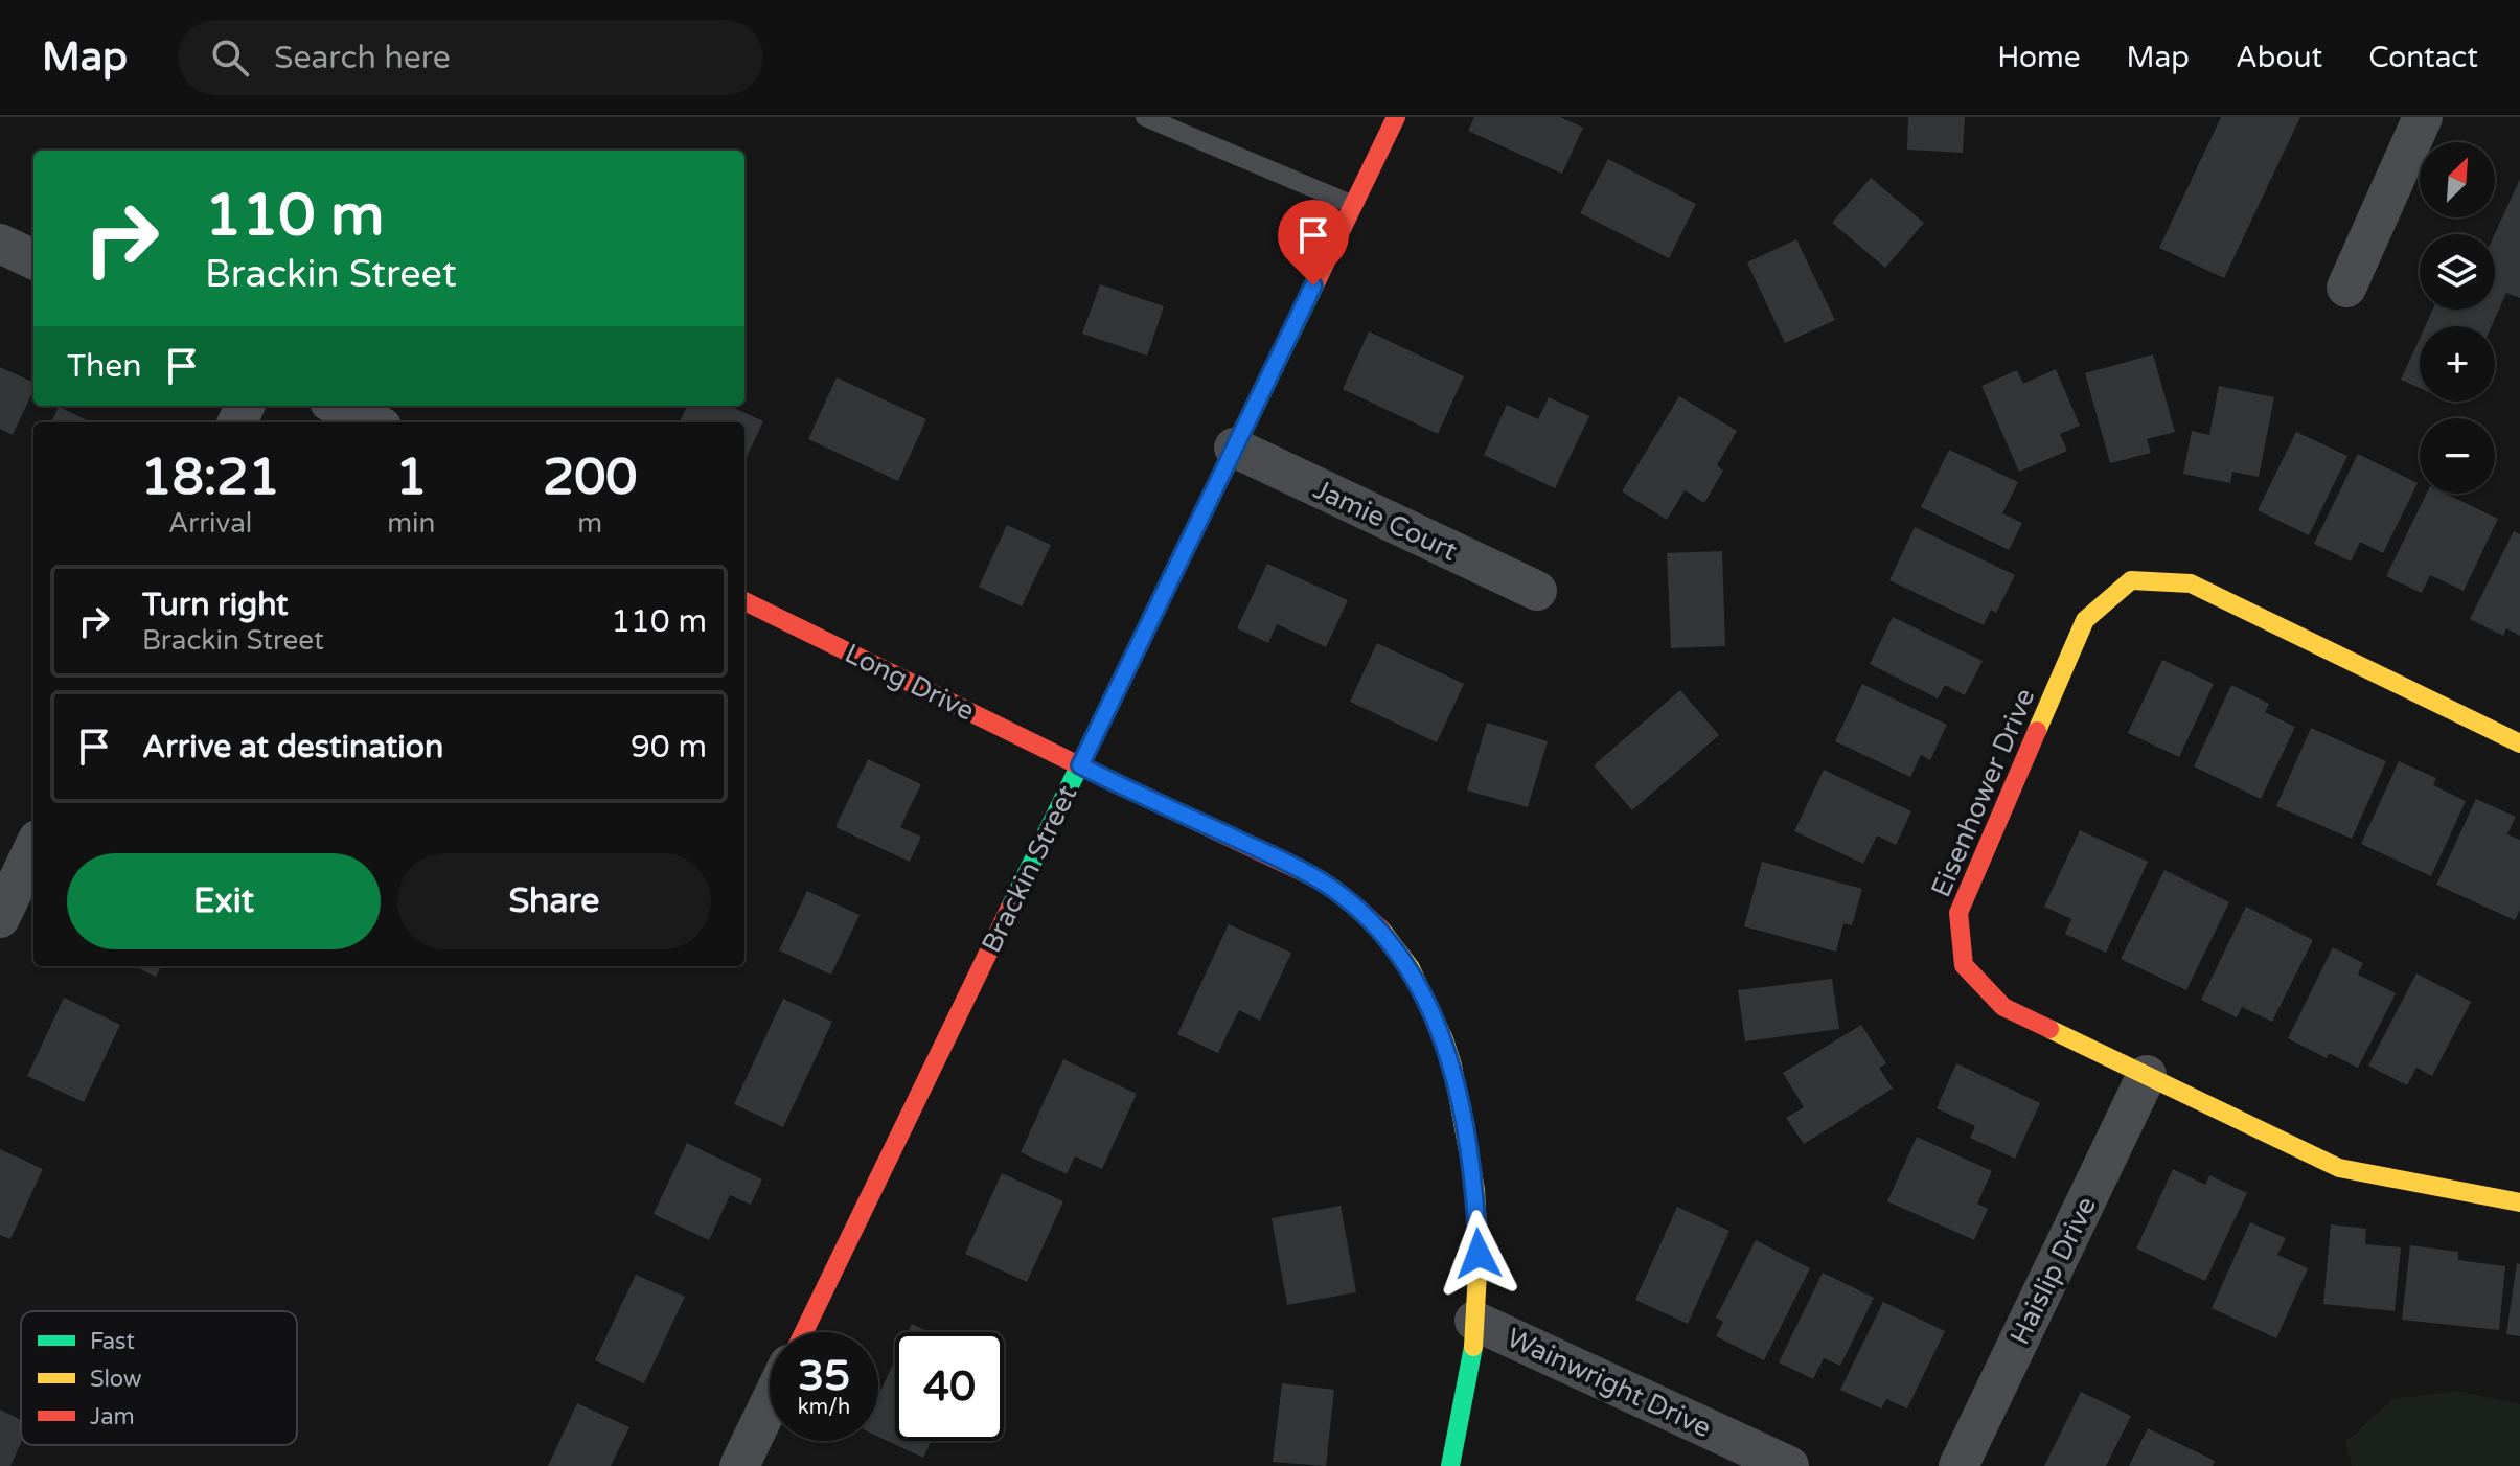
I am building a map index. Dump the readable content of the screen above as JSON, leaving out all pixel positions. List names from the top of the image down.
{
  "streets": {
    "street": [
      "Jamie Court",
      "Long Drive",
      "Eisenhower Drive",
      "Brackin Street",
      "Haislip Drive",
      "Wainwright Drive"
    ]
  },
  "crossings": [
    ["Jamie Court", "Brackin Street"],
    ["Long Drive", "Brackin Street"],
    ["Long Drive", "Wainwright Drive"],
    ["Eisenhower Drive", "Haislip Drive"]
  ],
  "legend": ["Fast", "Slow", "Jam"],
  "north": "top right",
  "page": {
    "header": "Map",
    "search": "Search here",
    "nav": [
      "Home",
      "Map",
      "About",
      "Contact"
    ],
    "map_buttons": ["+", "−"],
    "turn": ["110 m", "Brackin Street"],
    "then": "Then",
    "eta": [
      "18:21",
      "Arrival",
      "1",
      "min",
      "200",
      "m"
    ],
    "list": [
      {
        "name": "Turn right",
        "note": "Brackin Street",
        "value": "110 m"
      },
      {
        "name": "Arrive at destination",
        "value": "90 m"
      }
    ],
    "buttons": ["Exit", "Share"],
    "speed": "35 km/h",
    "limit": "40"
  }
}
